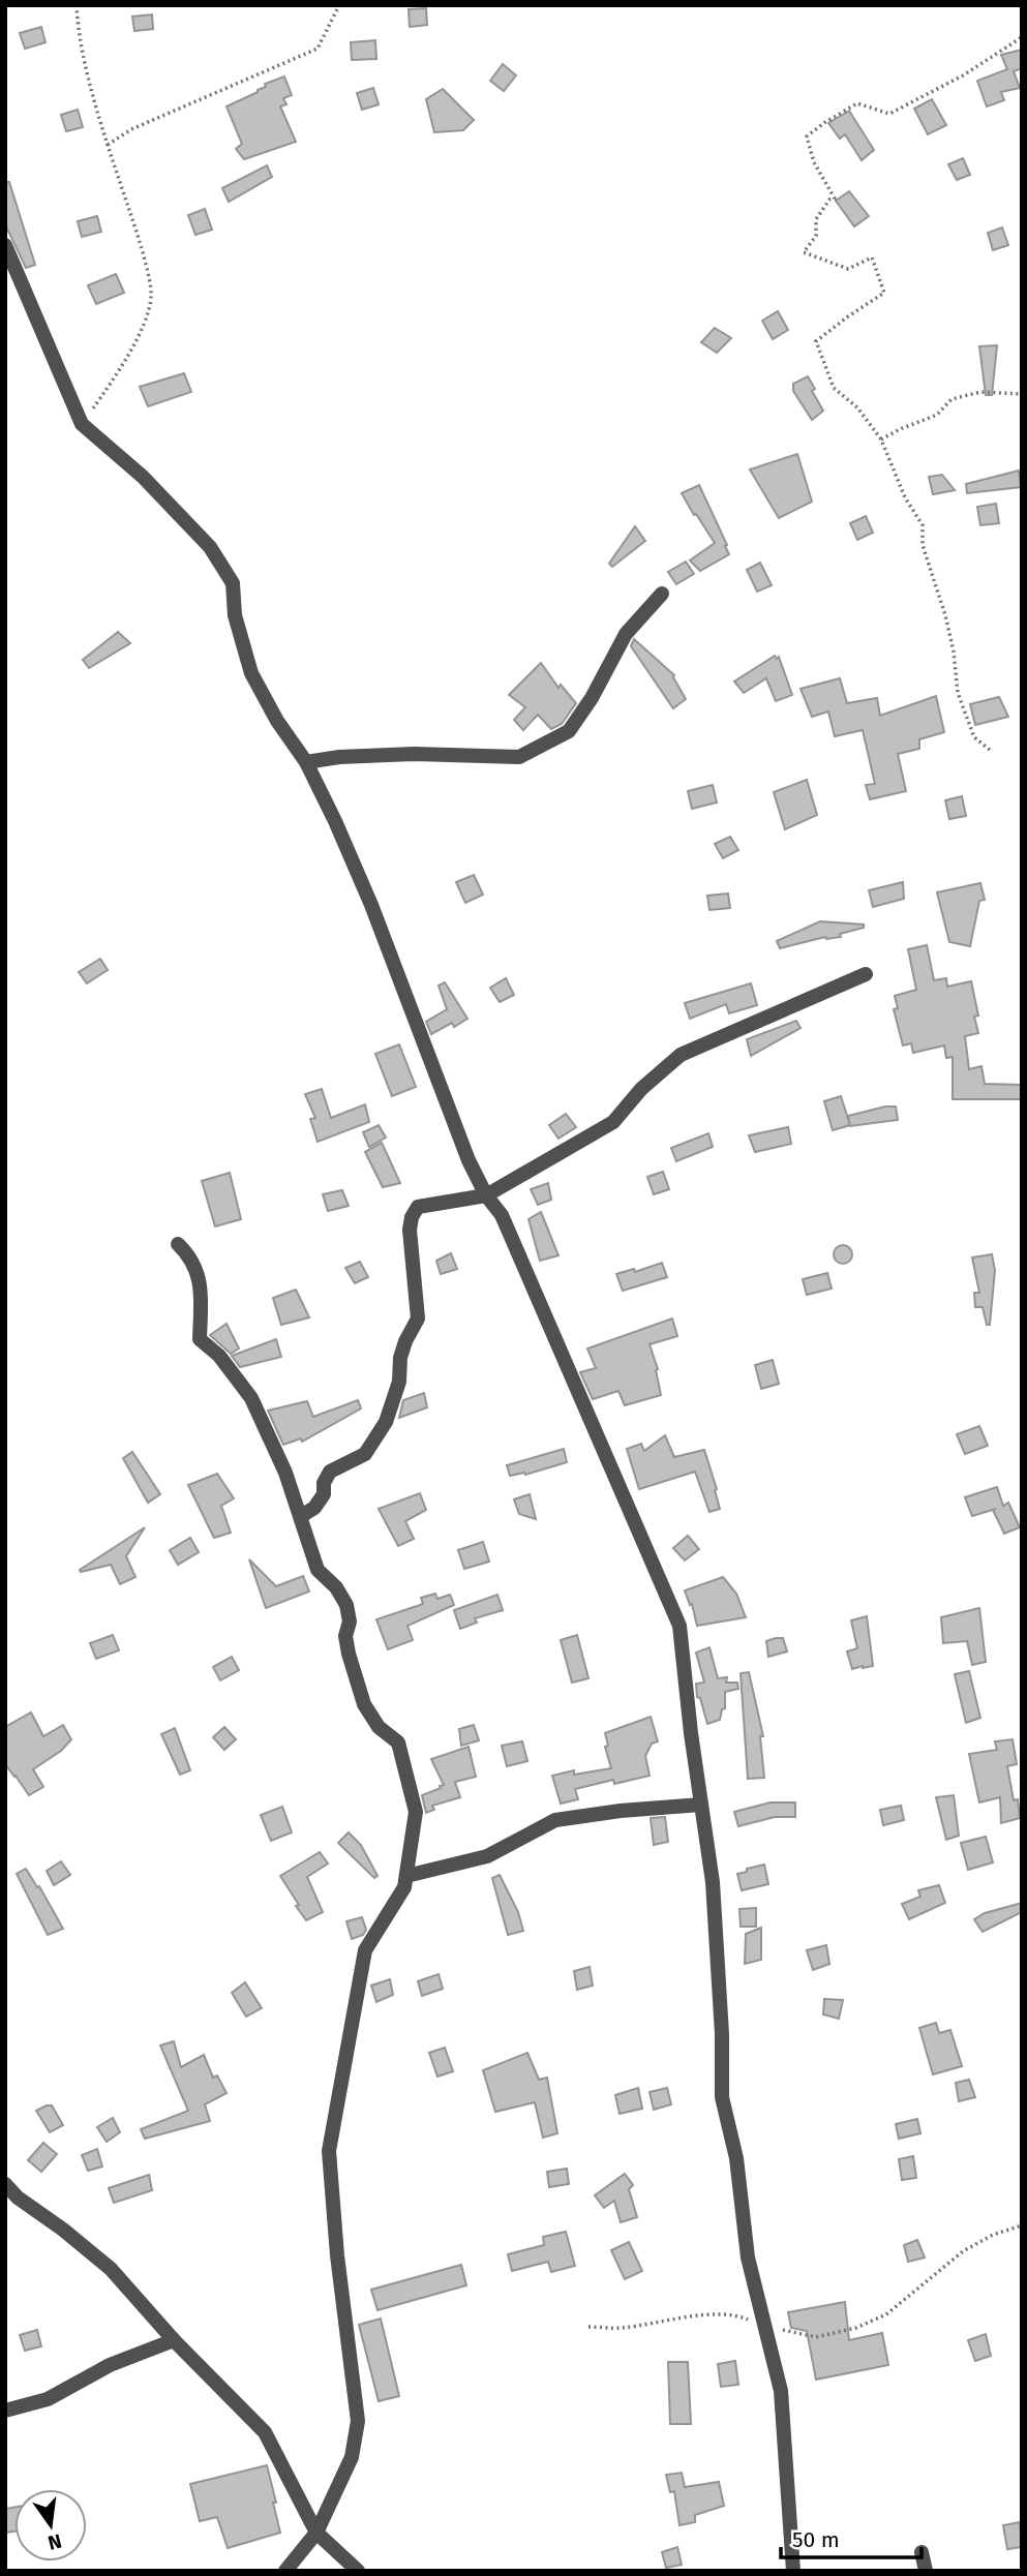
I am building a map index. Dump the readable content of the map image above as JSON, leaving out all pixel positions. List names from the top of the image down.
{
  "scale_bar": "50 m",
  "north": "bottom"
}
